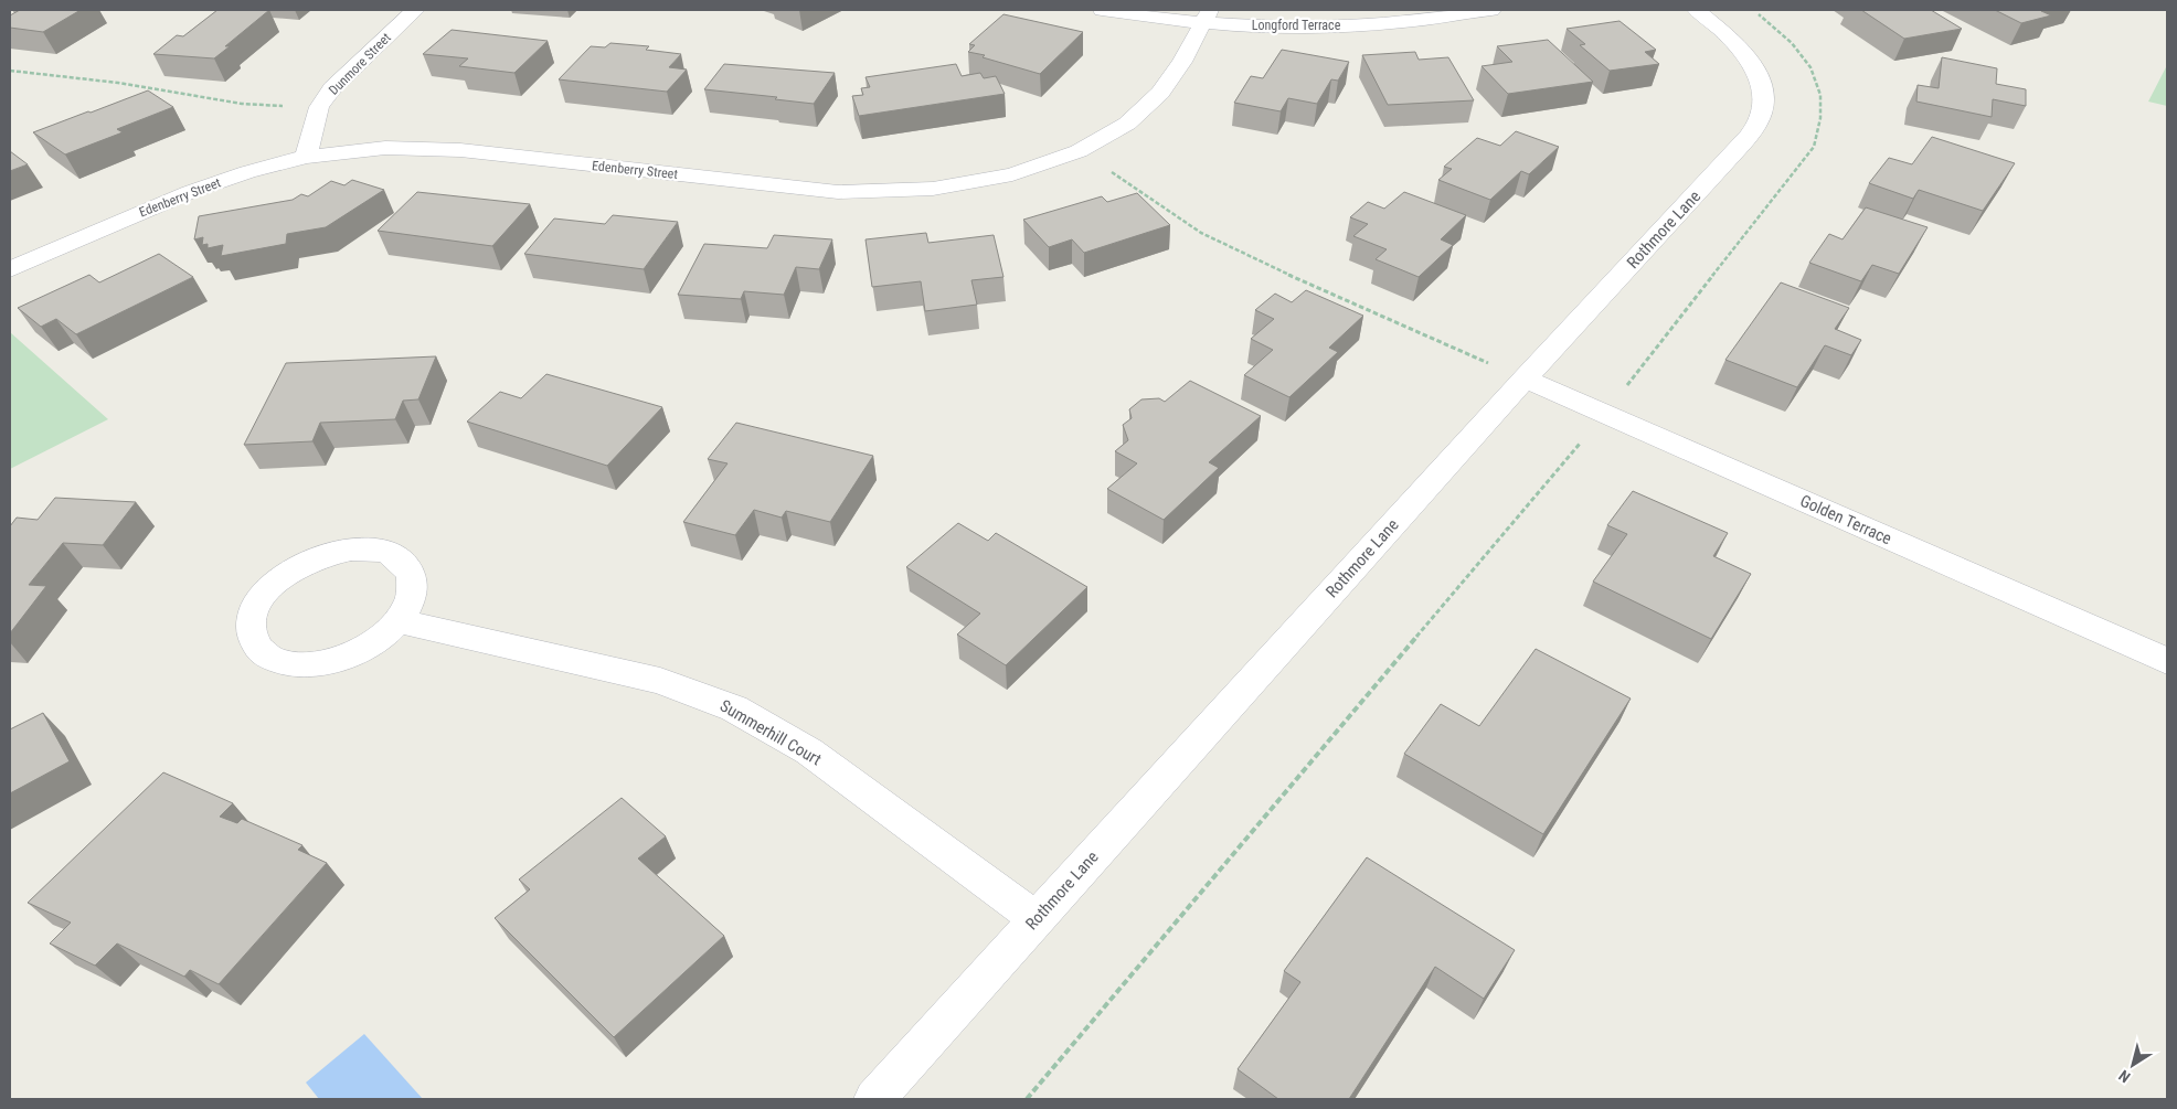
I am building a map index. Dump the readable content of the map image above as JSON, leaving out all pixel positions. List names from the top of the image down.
{
  "streets": {
    "street": [
      "Longford Terrace",
      "Dunmore Street",
      "Edenberry Street",
      "Rothmore Lane",
      "Golden Terrace",
      "Summerhill Court"
    ]
  },
  "crossings": [
    ["Longford Terrace", "Edenberry Street"],
    ["Dunmore Street", "Edenberry Street"],
    ["Rothmore Lane", "Golden Terrace"],
    ["Rothmore Lane", "Summerhill Court"]
  ],
  "north": "bottom left"
}
